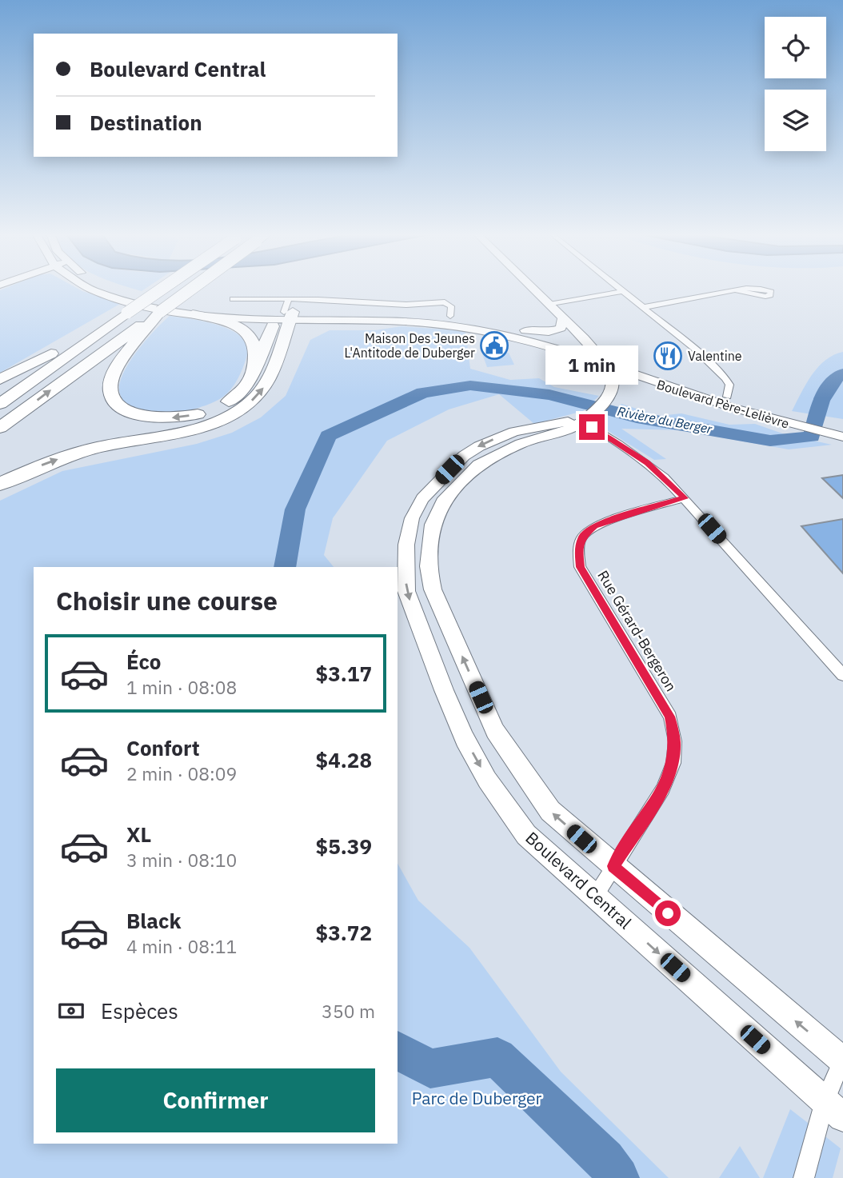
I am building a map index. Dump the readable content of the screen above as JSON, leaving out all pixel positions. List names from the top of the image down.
{
  "streets": {
    "main road": ["Boulevard Père-Lelièvre", "Boulevard Central"],
    "street": ["Rue Gérard-Bergeron"]
  },
  "crossings": [
    ["Rue Gérard-Bergeron", "Boulevard Central"]
  ],
  "water": ["Rivière du Berger"],
  "parks": ["Parc de Duberger"],
  "places": {
    "public building": ["Maison Des Jeunes L'Antitode de Duberger"],
    "restaurant": ["Valentine"]
  },
  "page": {
    "banner": ["Boulevard Central", "Destination"],
    "bubble": "1 min",
    "heading": "Choisir une course",
    "list": [
      {
        "name": "Éco",
        "note": "1 min · 08:08",
        "value": "$3.17"
      },
      {
        "name": "Confort",
        "note": "2 min · 08:09",
        "value": "$4.28"
      },
      {
        "name": "XL",
        "note": "3 min · 08:10",
        "value": "$5.39"
      },
      {
        "name": "Black",
        "note": "4 min · 08:11",
        "value": "$3.72"
      }
    ],
    "pay": ["Espèces", "350 m"],
    "buttons": "Confirmer"
  }
}
